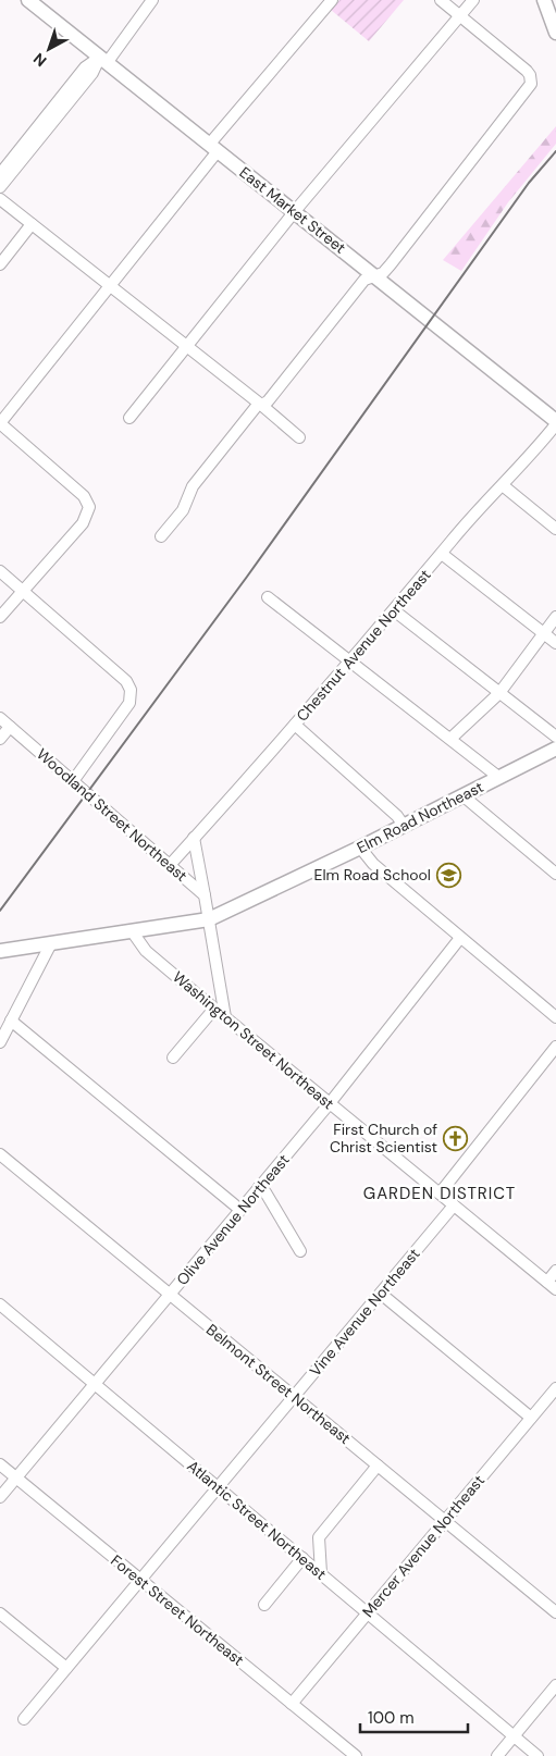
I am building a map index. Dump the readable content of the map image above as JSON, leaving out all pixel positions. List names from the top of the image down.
{
  "streets": {
    "main road": ["East Market Street", "Elm Road Northeast"],
    "street": [
      "Chestnut Avenue Northeast",
      "Woodland Street Northeast",
      "Washington Street Northeast",
      "Olive Avenue Northeast",
      "Vine Avenue Northeast",
      "Belmont Street Northeast",
      "Atlantic Street Northeast",
      "Mercer Avenue Northeast",
      "Forest Street Northeast"
    ]
  },
  "crossings": [
    ["East Market Street", "Chestnut Avenue Northeast"],
    ["Chestnut Avenue Northeast", "Woodland Street Northeast"],
    ["Elm Road Northeast", "Washington Street Northeast"],
    ["Washington Street Northeast", "Olive Avenue Northeast"],
    ["Washington Street Northeast", "Vine Avenue Northeast"],
    ["Olive Avenue Northeast", "Belmont Street Northeast"],
    ["Olive Avenue Northeast", "Atlantic Street Northeast"],
    ["Olive Avenue Northeast", "Forest Street Northeast"],
    ["Vine Avenue Northeast", "Belmont Street Northeast"],
    ["Vine Avenue Northeast", "Atlantic Street Northeast"],
    ["Vine Avenue Northeast", "Forest Street Northeast"],
    ["Belmont Street Northeast", "Mercer Avenue Northeast"],
    ["Atlantic Street Northeast", "Mercer Avenue Northeast"],
    ["Mercer Avenue Northeast", "Forest Street Northeast"]
  ],
  "districts": ["GARDEN DISTRICT"],
  "places": {
    "school or university": ["Elm Road School"],
    "church": ["First Church of Christ Scientist"]
  },
  "scale_bar": "100 m",
  "north": "bottom left"
}
